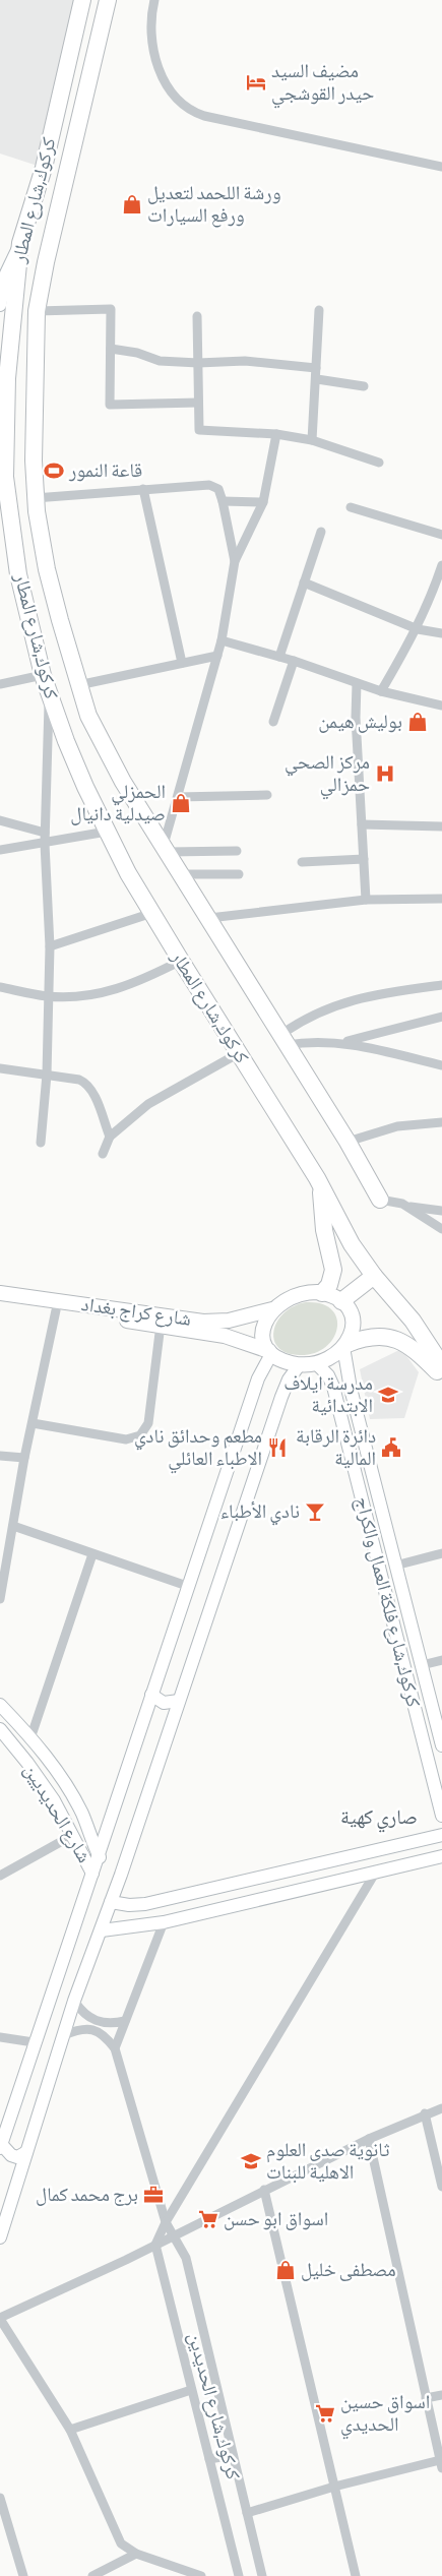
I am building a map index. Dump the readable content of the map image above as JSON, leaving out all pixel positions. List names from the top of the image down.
{
  "streets": {
    "highway": ["كركوك,شارع المطار"],
    "main road": ["شارع كراج بغداد"],
    "street": ["كركوك,شارع فلكة العمال والكراج", "شارع الحديديين", "كركوك,شارع الحديدين"]
  },
  "crossings": [
    ["شارع كراج بغداد", "كركوك,شارع فلكة العمال والكراج"]
  ],
  "districts": ["صاري كهية"],
  "places": {
    "hotel": ["مضيف السيد حيدر القوشجي"],
    "shop": [
      "ورشة اللحمد لتعديل ورفع السيارات",
      "بوليش هيمن",
      "الحمزلي صيدلية دانيال",
      "مصطفى خليل"
    ],
    "sports": ["قاعة النمور"],
    "hospital": ["مركز الصحي حمزالي"],
    "school or university": ["مدرسة ايلاف الابتدائية", "ثانوية صدى العلوم الاهلية للبنات"],
    "restaurant": ["مطعم وحدائق نادي الاطباء العائلي"],
    "public building": ["دائرة الرقابة المالية"],
    "bar": ["نادي الأطباء"],
    "office": ["برج محمد كمال"],
    "supermarket": ["اسواق ابو حسن", "اسواق حسين الحديدي"]
  }
}
